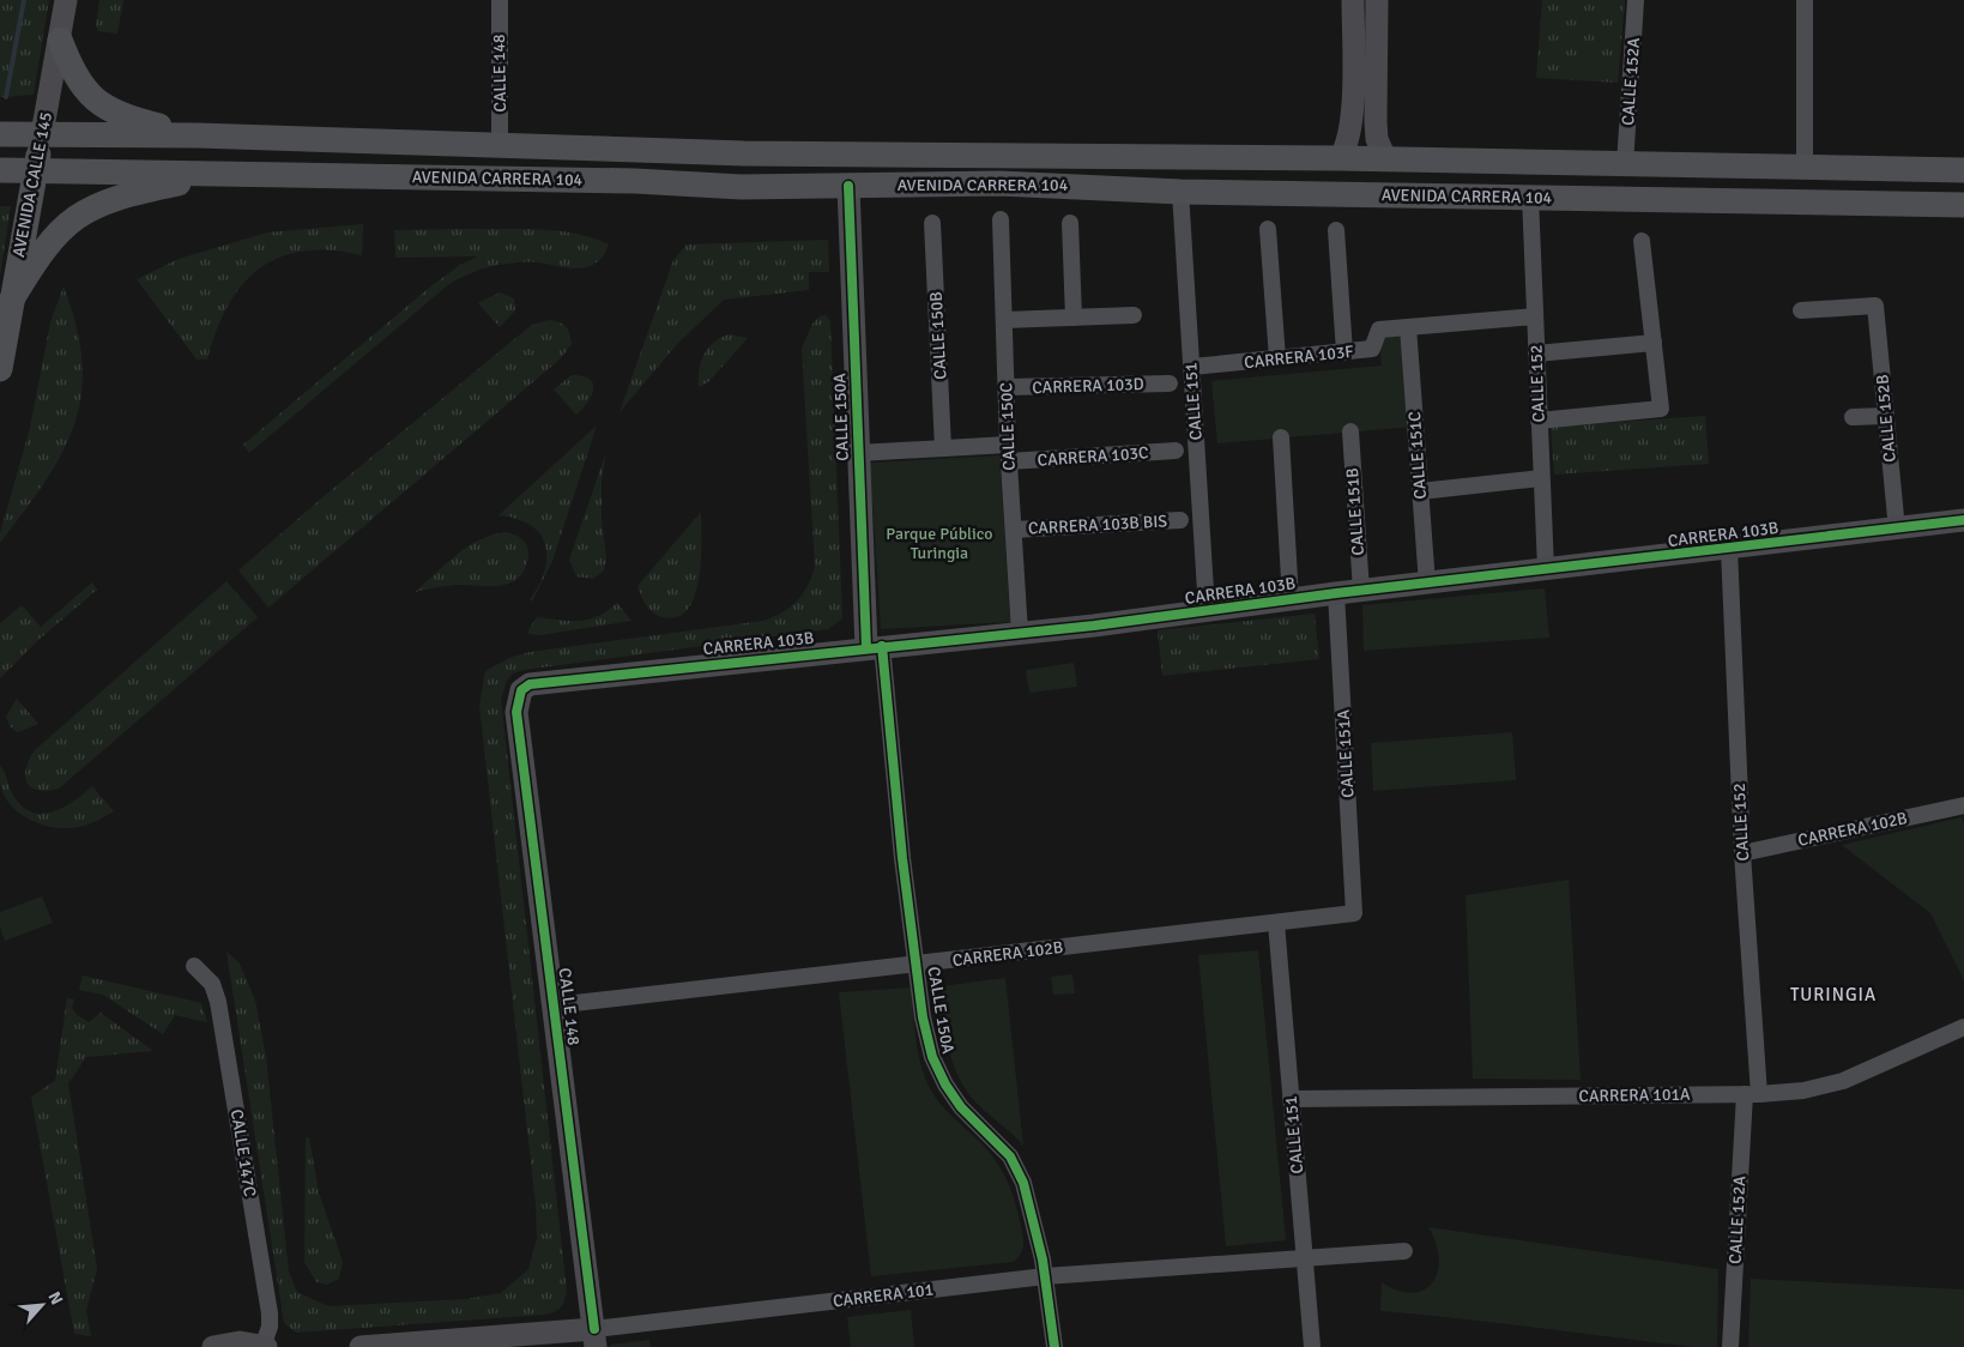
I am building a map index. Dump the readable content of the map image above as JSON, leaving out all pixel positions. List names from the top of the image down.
{
  "streets": {
    "main road": ["AVENIDA CARRERA 104", "AVENIDA CALLE 145"],
    "street": [
      "CALLE 148",
      "CALLE 152A",
      "CALLE 150B",
      "CARRERA 103F",
      "CALLE 152",
      "CARRERA 103D",
      "CALLE 151",
      "CALLE 150A",
      "CALLE 152B",
      "CALLE 150C",
      "CALLE 151C",
      "CARRERA 103C",
      "CALLE 151B",
      "CARRERA 103B BIS",
      "CARRERA 103B",
      "CALLE 151A",
      "CARRERA 102B",
      "CARRERA 101A",
      "CALLE 147C",
      "CARRERA 101"
    ]
  },
  "crossings": [
    ["CALLE 148", "AVENIDA CARRERA 104"],
    ["CALLE 148", "CARRERA 103B"],
    ["CALLE 148", "CARRERA 102B"],
    ["CALLE 148", "CARRERA 101"],
    ["CALLE 152A", "AVENIDA CARRERA 104"],
    ["CALLE 152A", "CALLE 152"],
    ["CALLE 152A", "CARRERA 101A"],
    ["AVENIDA CARRERA 104", "AVENIDA CALLE 145"],
    ["AVENIDA CARRERA 104", "CALLE 152"],
    ["AVENIDA CARRERA 104", "CALLE 151"],
    ["AVENIDA CARRERA 104", "CALLE 150A"],
    ["CARRERA 103F", "CALLE 152"],
    ["CARRERA 103F", "CALLE 151"],
    ["CARRERA 103F", "CALLE 151C"],
    ["CALLE 152", "CARRERA 103B"],
    ["CALLE 152", "CARRERA 102B"],
    ["CALLE 152", "CARRERA 101A"],
    ["CARRERA 103D", "CALLE 150C"],
    ["CALLE 151", "CARRERA 103B"],
    ["CALLE 151", "CARRERA 102B"],
    ["CALLE 151", "CARRERA 101A"],
    ["CALLE 151", "CARRERA 101"],
    ["CALLE 150A", "CARRERA 103B"],
    ["CALLE 150A", "CARRERA 102B"],
    ["CALLE 150A", "CARRERA 101"],
    ["CALLE 152B", "CARRERA 103B"],
    ["CALLE 150C", "CARRERA 103C"],
    ["CALLE 150C", "CARRERA 103B BIS"],
    ["CALLE 150C", "CARRERA 103B"],
    ["CALLE 151C", "CARRERA 103B"],
    ["CALLE 151B", "CARRERA 103B"],
    ["CARRERA 103B", "CALLE 151A"],
    ["CALLE 151A", "CARRERA 102B"]
  ],
  "districts": ["TURINGIA"],
  "parks": ["Parque Público Turingia"],
  "north": "top right"
}
